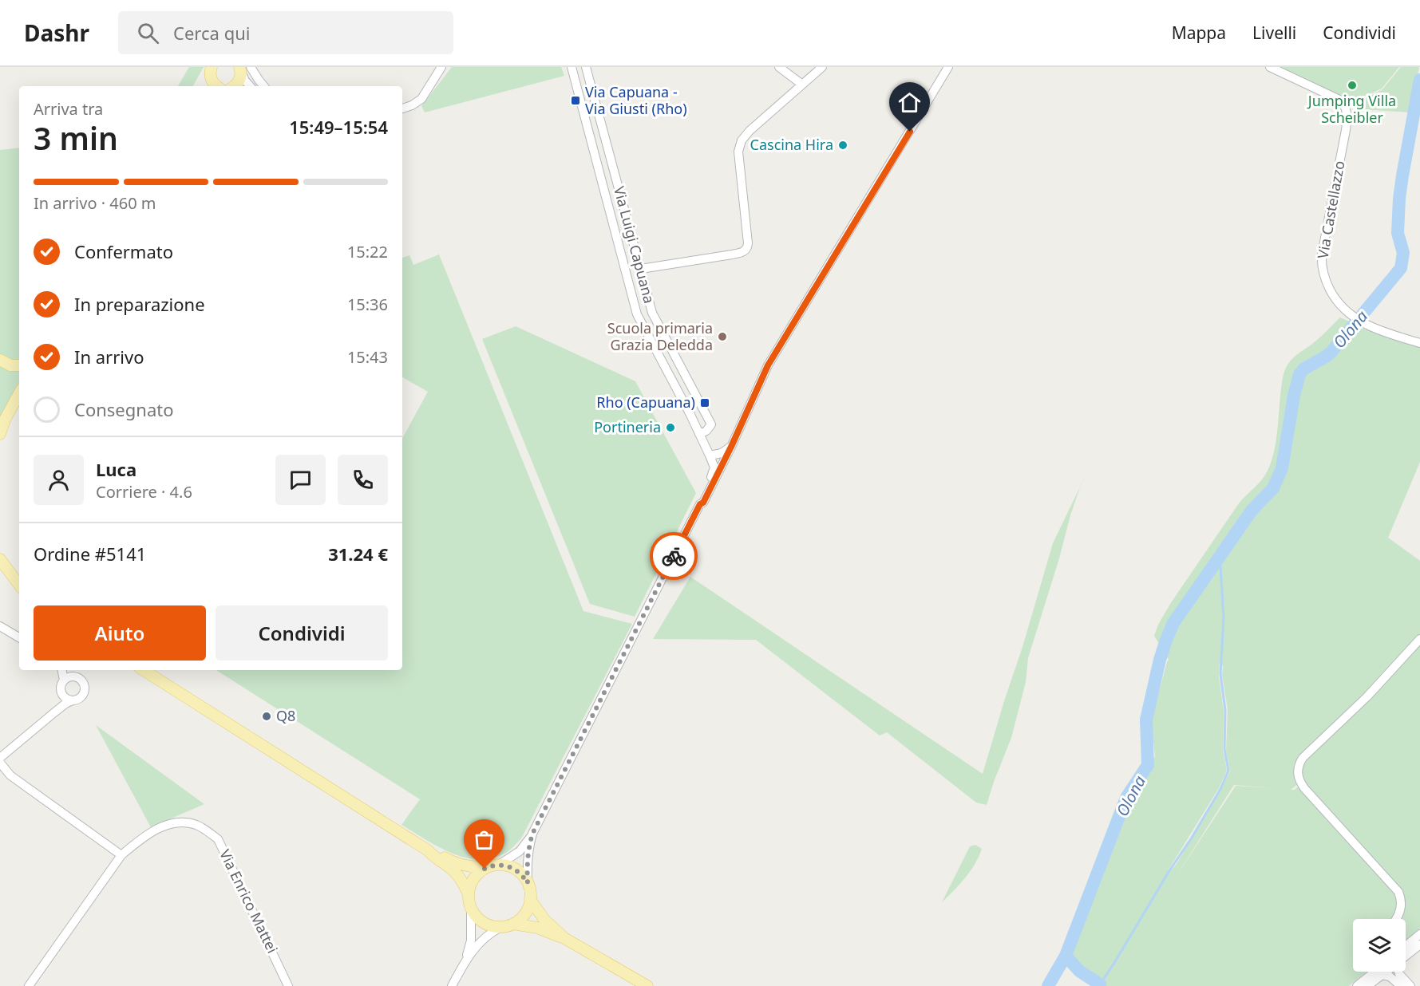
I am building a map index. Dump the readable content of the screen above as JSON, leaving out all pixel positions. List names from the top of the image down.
{
  "streets": {
    "street": ["Via Castellazzo", "Via Luigi Capuana", "Via Enrico Mattei"]
  },
  "water": ["Olona"],
  "places": {
    "other": [
      "Jumping Villa Scheibler",
      "Cascina Hira",
      "Scuola primaria Grazia Deledda",
      "Portineria",
      "Q8"
    ],
    "transit": ["Via Capuana - Via Giusti (Rho)", "Rho (Capuana)"]
  },
  "page": {
    "header": "Dashr",
    "search": "Cerca qui",
    "nav": ["Mappa", "Livelli", "Condividi"],
    "heading": ["3 min", "Arriva tra", "15:49–15:54"],
    "panel": [
      "Luca",
      "Corriere · 4.6",
      "Ordine #5141",
      "31.24 €"
    ],
    "bar": "In arrivo · 460 m",
    "list": [
      ["Confermato", "15:22"],
      ["In preparazione", "15:36"],
      ["In arrivo", "15:43"],
      "Consegnato"
    ],
    "buttons": ["Aiuto", "Condividi"]
  }
}
